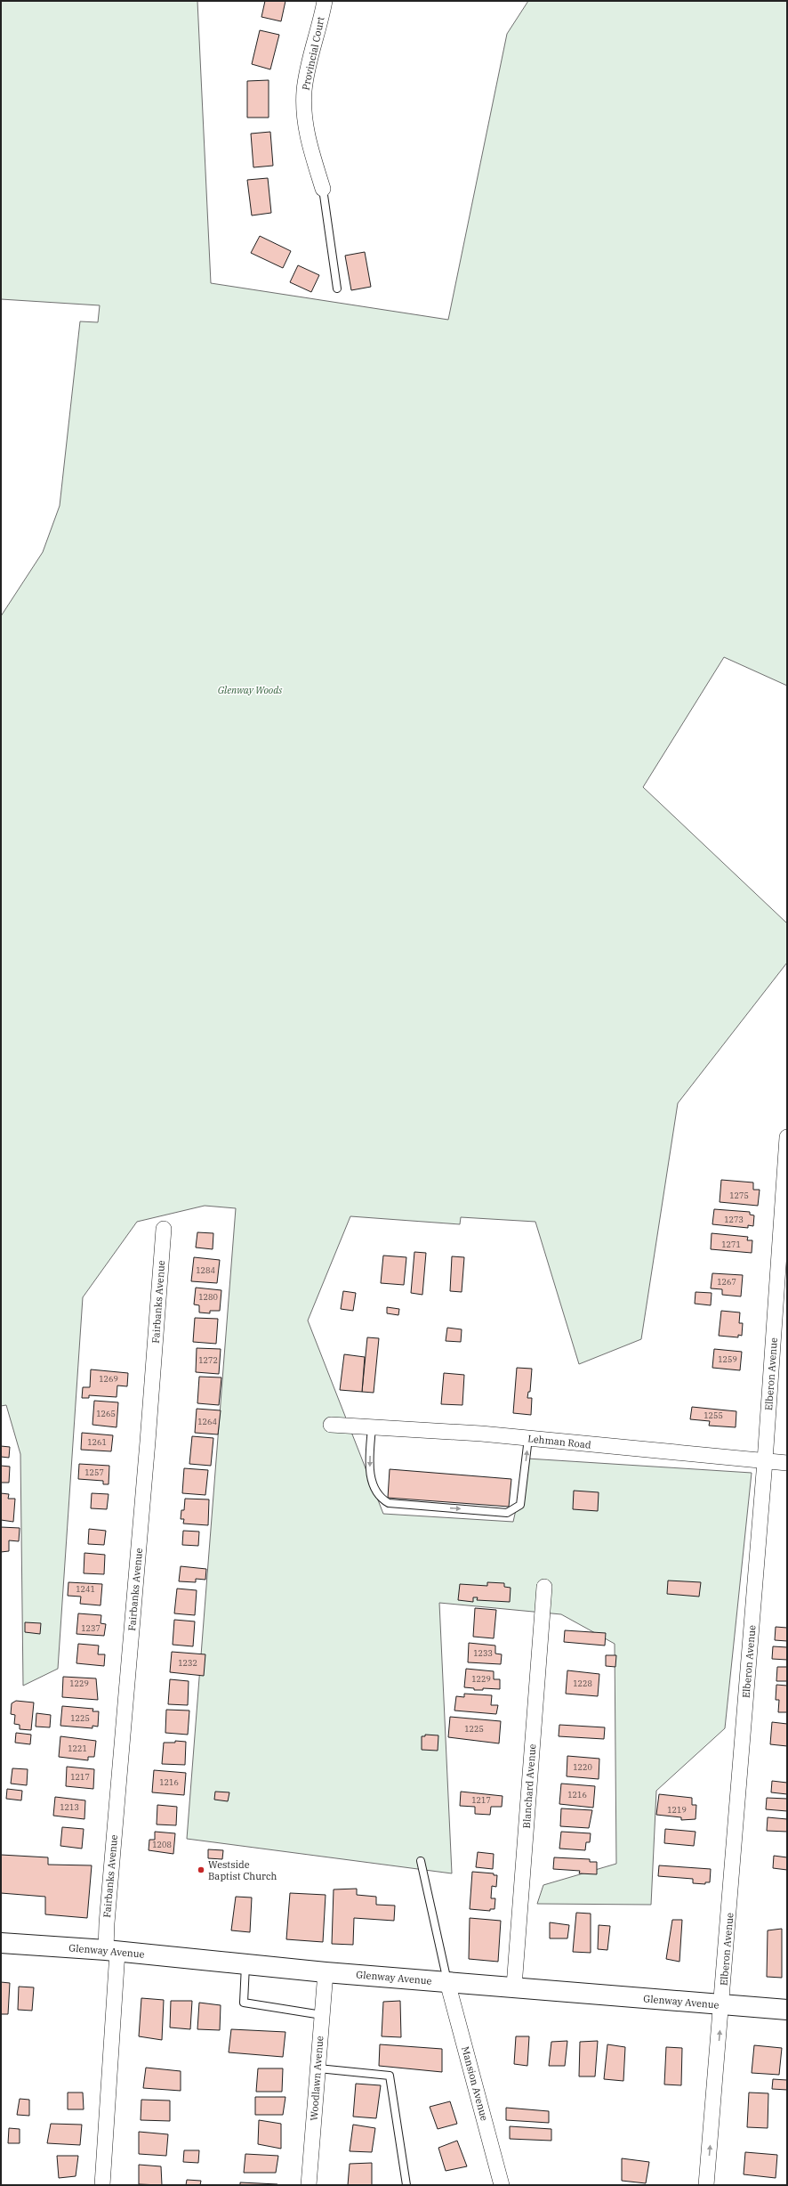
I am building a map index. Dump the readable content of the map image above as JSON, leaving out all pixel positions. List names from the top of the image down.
{
  "streets": {
    "main road": ["Glenway Avenue"],
    "street": [
      "Provincial Court",
      "Fairbanks Avenue",
      "Elberon Avenue",
      "Lehman Road",
      "Blanchard Avenue",
      "Woodlawn Avenue",
      "Mansion Avenue"
    ]
  },
  "crossings": [
    ["Fairbanks Avenue", "Glenway Avenue"],
    ["Elberon Avenue", "Lehman Road"],
    ["Elberon Avenue", "Glenway Avenue"],
    ["Blanchard Avenue", "Glenway Avenue"],
    ["Glenway Avenue", "Woodlawn Avenue"],
    ["Glenway Avenue", "Mansion Avenue"]
  ],
  "parks": ["Glenway Woods"],
  "places": ["Westside Baptist Church"],
  "house_numbers": [
    "1275",
    "1273",
    "1271",
    "1284",
    "1267",
    "1280",
    "1259",
    "1272",
    "1269",
    "1265",
    "1255",
    "1264",
    "1261",
    "1257",
    "1241",
    "1237",
    "1233",
    "1232",
    "1229",
    "1229",
    "1228",
    "1225",
    "1225",
    "1221",
    "1220",
    "1217",
    "1216",
    "1216",
    "1217",
    "1213",
    "1219",
    "1208"
  ]
}
